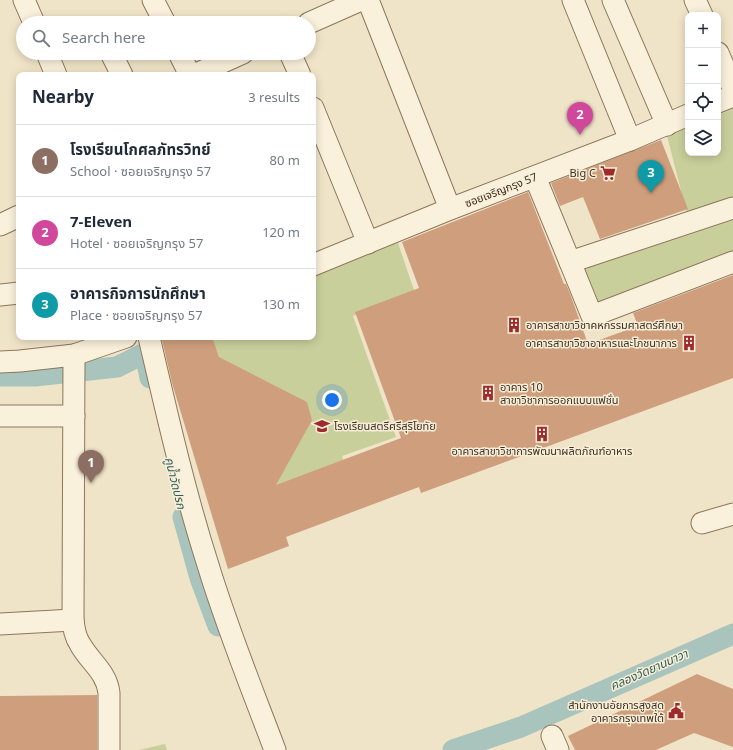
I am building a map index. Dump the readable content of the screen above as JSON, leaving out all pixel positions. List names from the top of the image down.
{
  "streets": {
    "street": ["ซอยเจริญกรุง 57"]
  },
  "water": ["คูน้ำวัดปรก", "คลองวัดยานนาวา"],
  "places": {
    "supermarket": ["Big C"],
    "building": [
      "อาคารสาขาวิชาคหกรรมศาสตร์ศึกษา",
      "อาคารสาขาวิชาอาหารและโภชนาการ",
      "อาคาร 10 สาขาวิชาการออกแบบแฟชั่น",
      "อาคารสาขาวิชาการพัฒนาผลิตภัณฑ์อาหาร"
    ],
    "school or university": ["โรงเรียนสตรีศรีสุริโยทัย"],
    "public building": ["สำนักงานอัยการสูงสุด อาคารกรุงเทพใต้"]
  },
  "page": {
    "map_buttons": ["+", "−"],
    "search": "Search here",
    "heading": ["Nearby", "3 results"],
    "pins": ["2", "3", "1"],
    "list": [
      {
        "mark": "1",
        "name": "โรงเรียนโกศลภัทรวิทย์",
        "note": "School · ซอยเจริญกรุง 57",
        "value": "80 m"
      },
      {
        "mark": "2",
        "name": "7-Eleven",
        "note": "Hotel · ซอยเจริญกรุง 57",
        "value": "120 m"
      },
      {
        "mark": "3",
        "name": "อาคารกิจการนักศึกษา",
        "note": "Place · ซอยเจริญกรุง 57",
        "value": "130 m"
      }
    ]
  }
}
